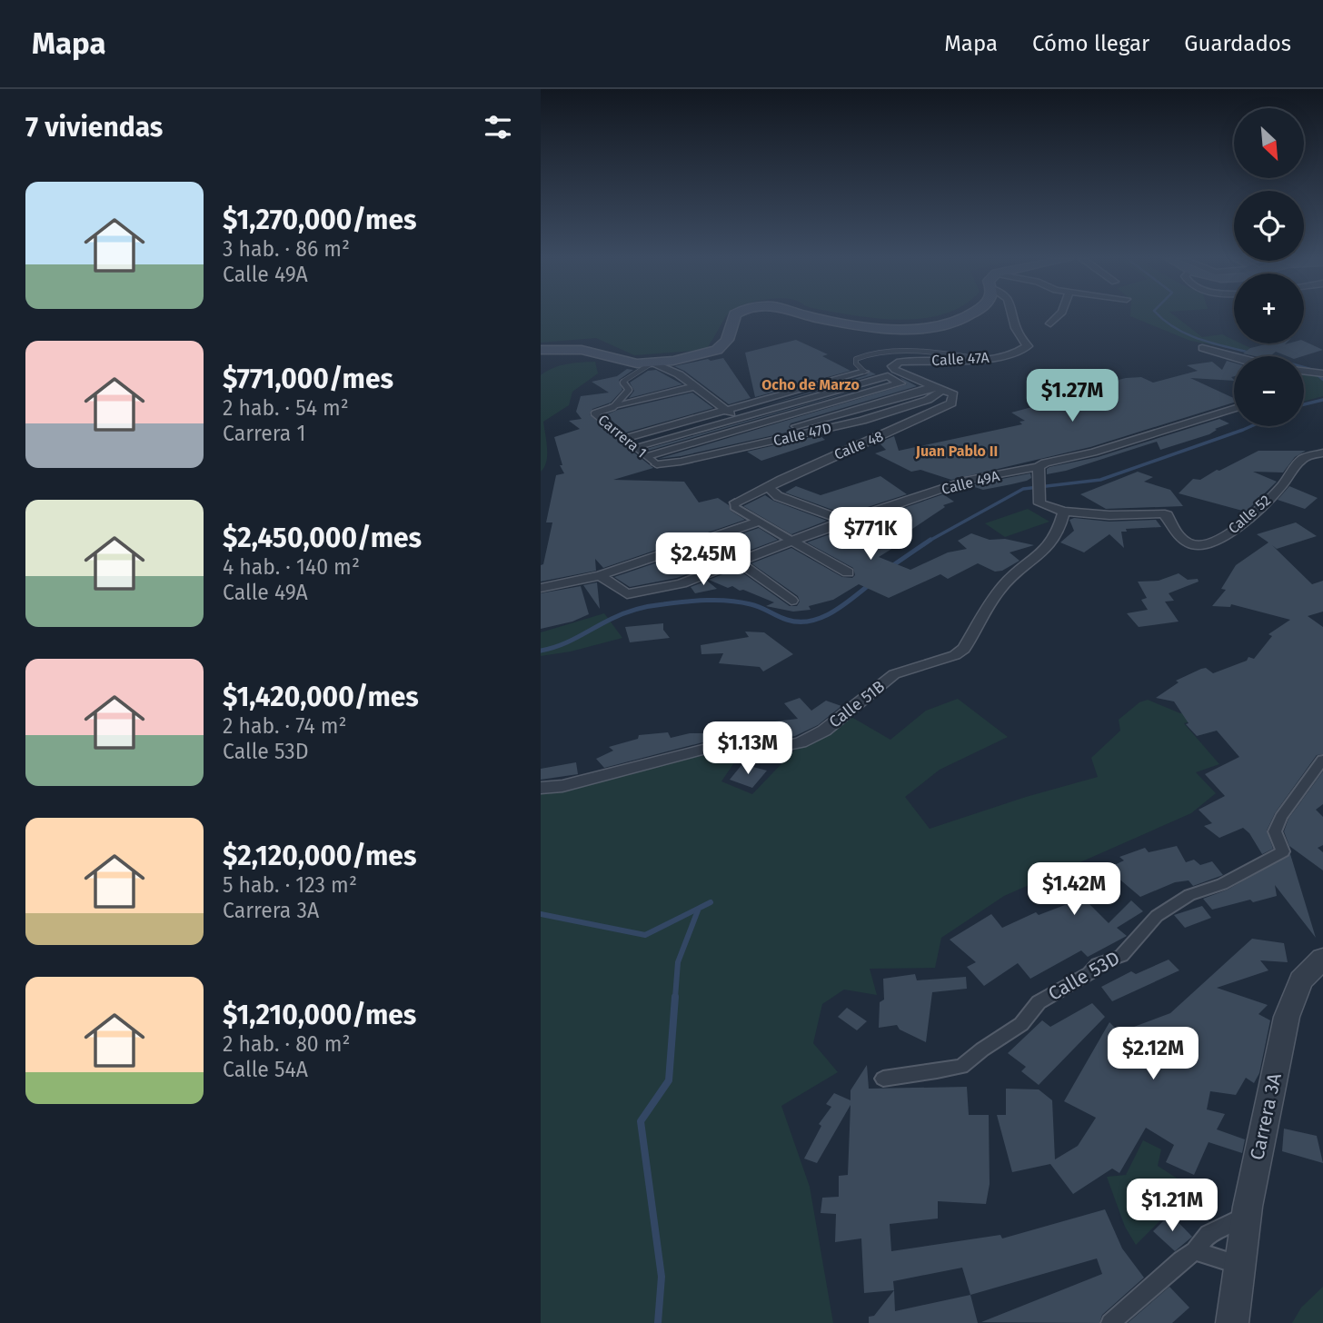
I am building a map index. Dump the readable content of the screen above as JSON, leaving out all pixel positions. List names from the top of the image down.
{
  "streets": {
    "street": [
      "Calle 47A",
      "Calle 47D",
      "Calle 48",
      "Calle 49A",
      "Calle 52",
      "Calle 51B",
      "Calle 53D",
      "Carrera 3A"
    ],
    "lane": ["Carrera 1"]
  },
  "crossings": [
    ["Calle 47D", "Carrera 1"],
    ["Calle 47D", "Calle 48"],
    ["Calle 52", "Calle 51B"]
  ],
  "districts": ["Ocho de Marzo", "Juan Pablo II"],
  "north": "bottom right",
  "page": {
    "header": "Mapa",
    "nav": ["Mapa", "Cómo llegar", "Guardados"],
    "heading": "7 viviendas",
    "map_buttons": ["+", "−"],
    "list": [
      {
        "name": "$1,270,000/mes",
        "note": "3 hab. · 86 m² · Calle 49A"
      },
      {
        "name": "$771,000/mes",
        "note": "2 hab. · 54 m² · Carrera 1"
      },
      {
        "name": "$2,450,000/mes",
        "note": "4 hab. · 140 m² · Calle 49A"
      },
      {
        "name": "$1,420,000/mes",
        "note": "2 hab. · 74 m² · Calle 53D"
      },
      {
        "name": "$2,120,000/mes",
        "note": "5 hab. · 123 m² · Carrera 3A"
      },
      {
        "name": "$1,210,000/mes",
        "note": "2 hab. · 80 m² · Calle 54A"
      }
    ],
    "price": [
      "$1.27M",
      "$771K",
      "$2.45M",
      "$1.13M",
      "$1.42M",
      "$2.12M",
      "$1.21M"
    ]
  }
}
